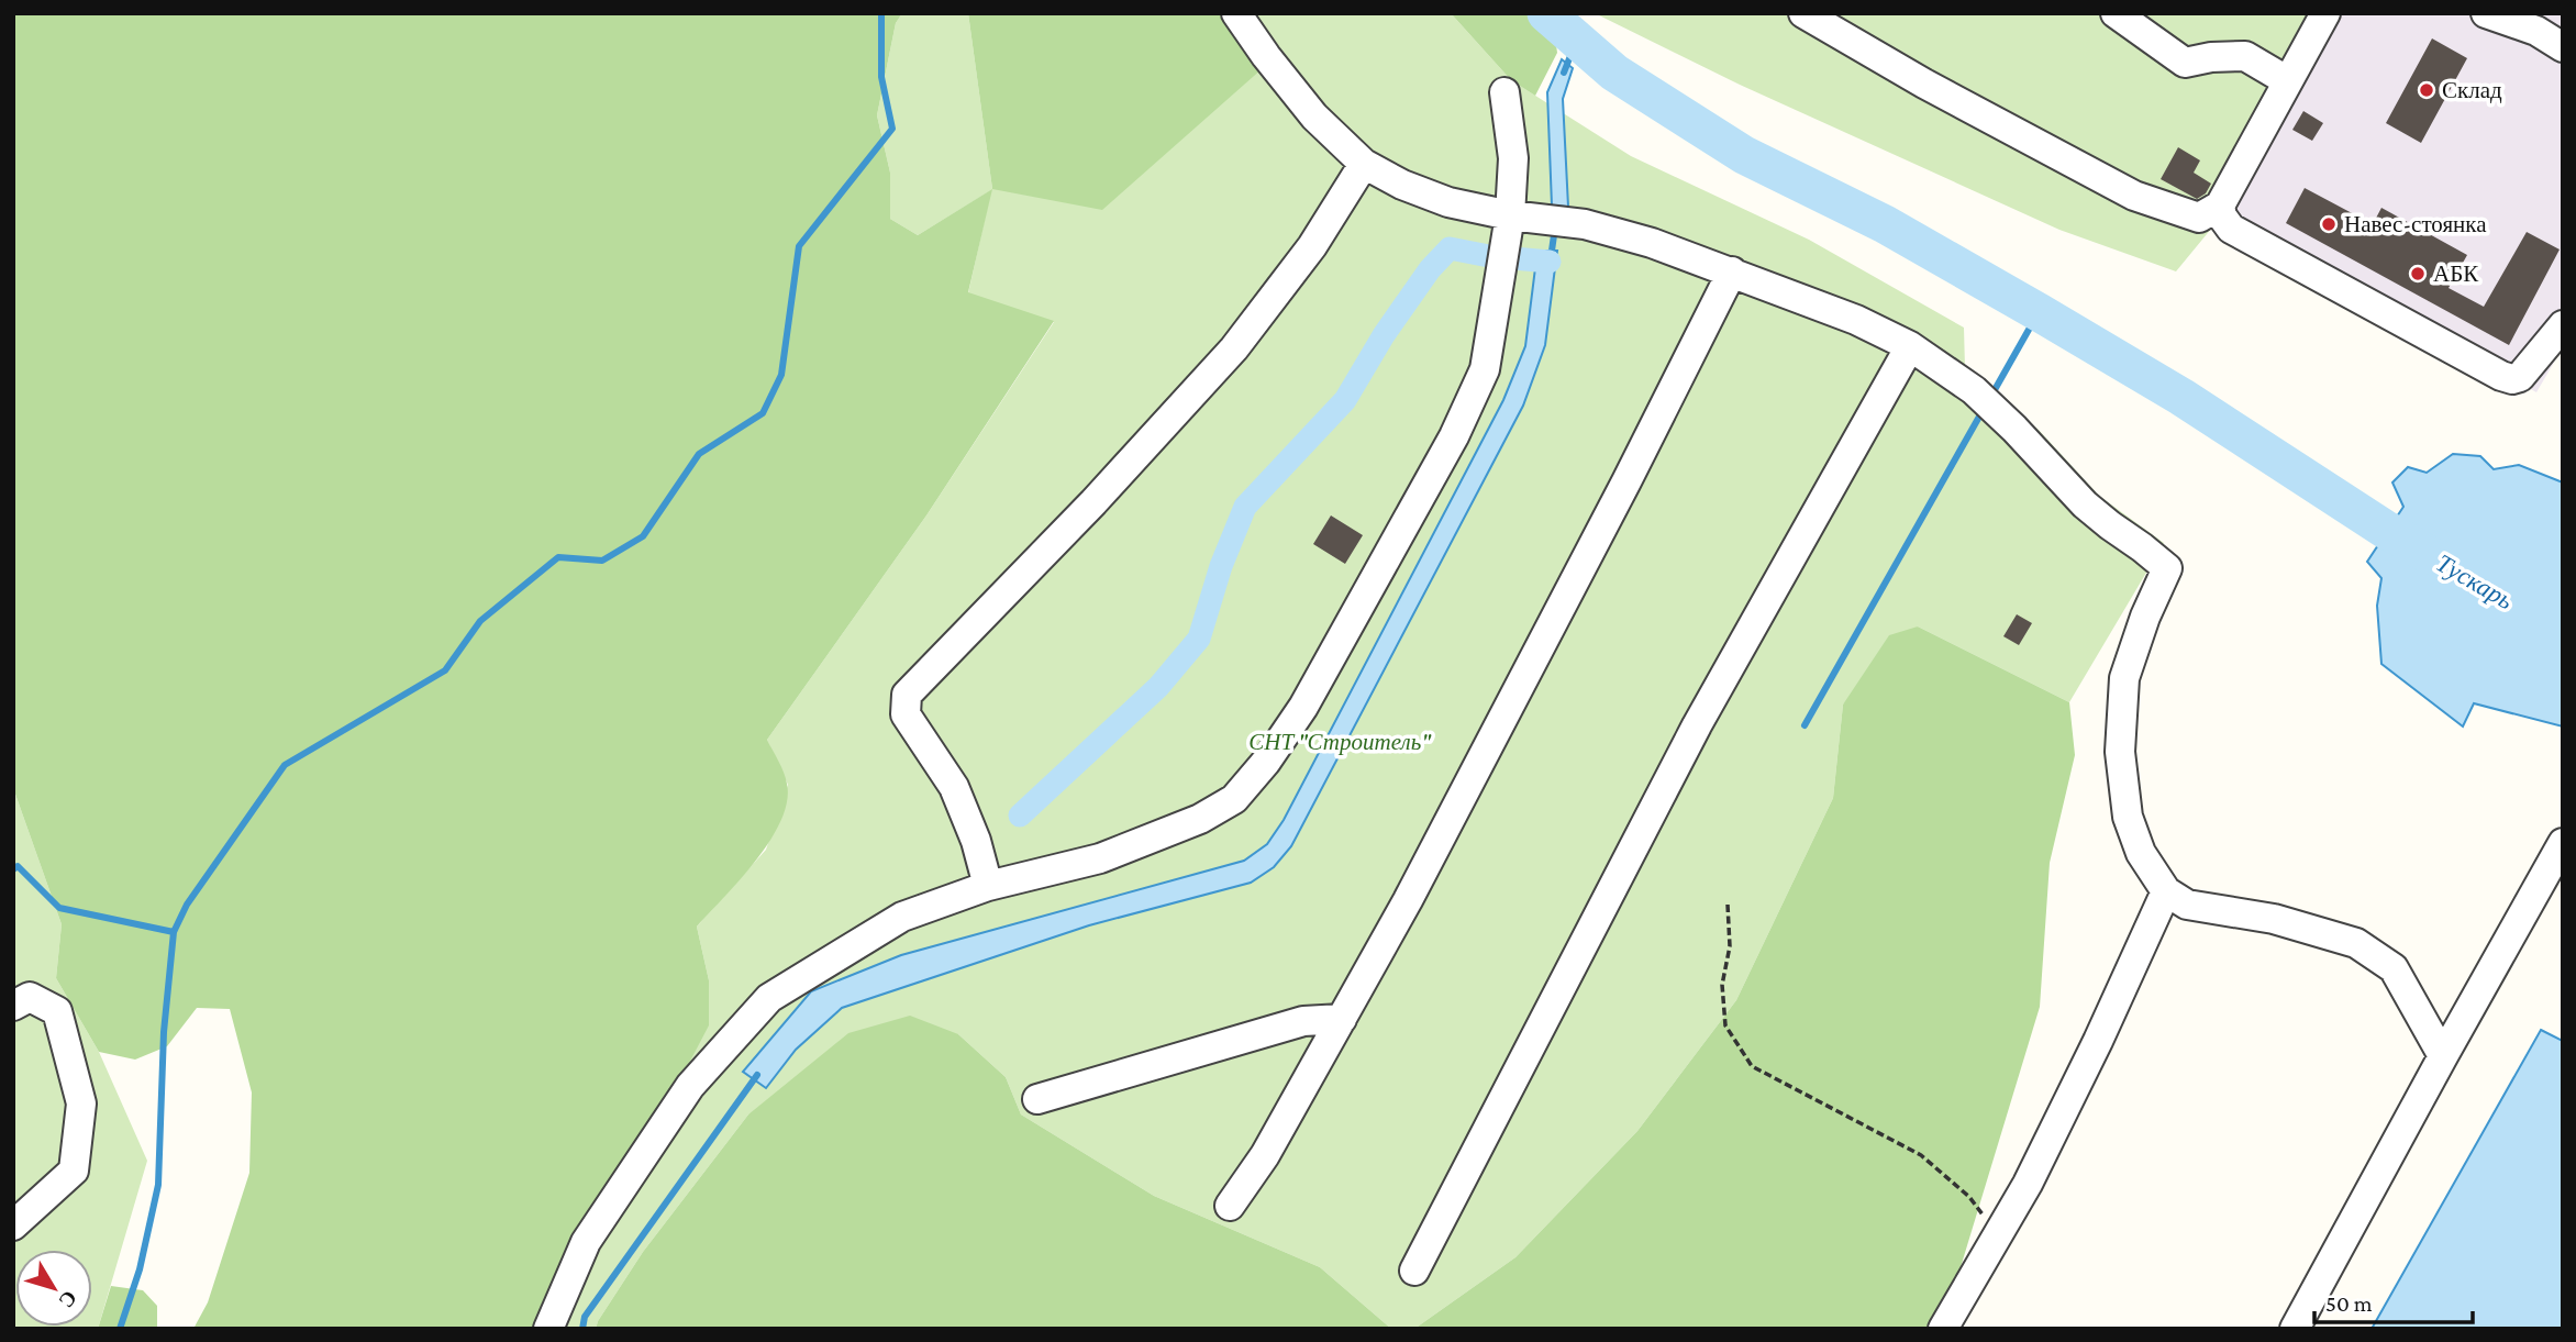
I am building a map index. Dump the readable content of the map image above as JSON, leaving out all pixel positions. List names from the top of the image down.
{
  "water": ["Тускарь"],
  "parks": ["СНТ \"Строитель\""],
  "places": ["Склад", "Навес-стоянка", "АБК"],
  "scale_bar": "50 m",
  "north": "bottom right"
}
